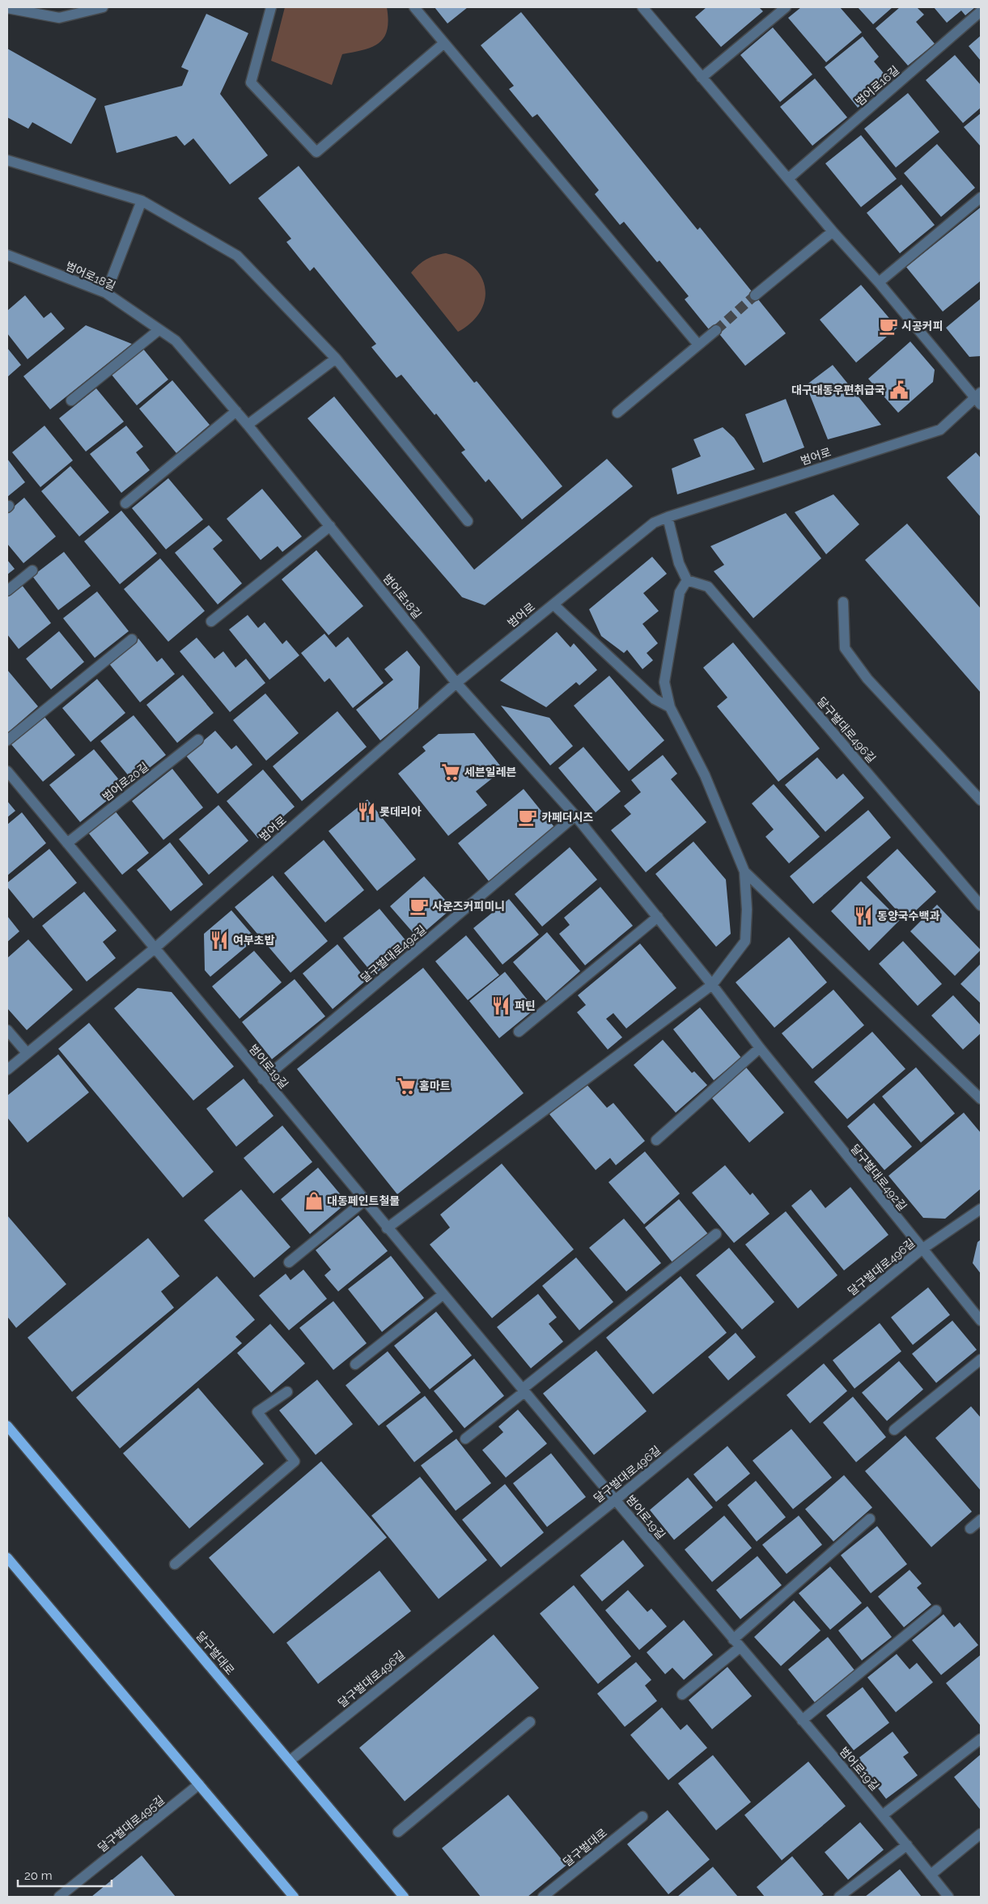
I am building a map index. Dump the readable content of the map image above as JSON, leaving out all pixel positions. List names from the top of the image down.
{
  "streets": {
    "main road": ["달구벌대로"],
    "street": [
      "범어로16길",
      "범어로18길",
      "범어로",
      "달구벌대로496길",
      "범어로20길",
      "달구벌대로492길",
      "범어로19길",
      "달구벌대로495길"
    ]
  },
  "crossings": [
    ["범어로18길", "범어로"],
    ["범어로18길", "달구벌대로492길"],
    ["범어로", "달구벌대로492길"],
    ["범어로", "범어로19길"],
    ["달구벌대로496길", "달구벌대로492길"],
    ["달구벌대로496길", "범어로19길"],
    ["달구벌대로496길", "달구벌대로"],
    ["달구벌대로492길", "범어로19길"]
  ],
  "places": {
    "cafe": ["시공커피", "카페더시즈", "사운즈커피미니"],
    "public building": ["대구대동우편취급국"],
    "supermarket": ["세븐일레븐", "홈마트"],
    "restaurant": [
      "롯데리아",
      "동양국수백과",
      "여부초밥",
      "퍼틴"
    ],
    "shop": ["대동페인트철물"]
  },
  "scale_bar": "20 m"
}
